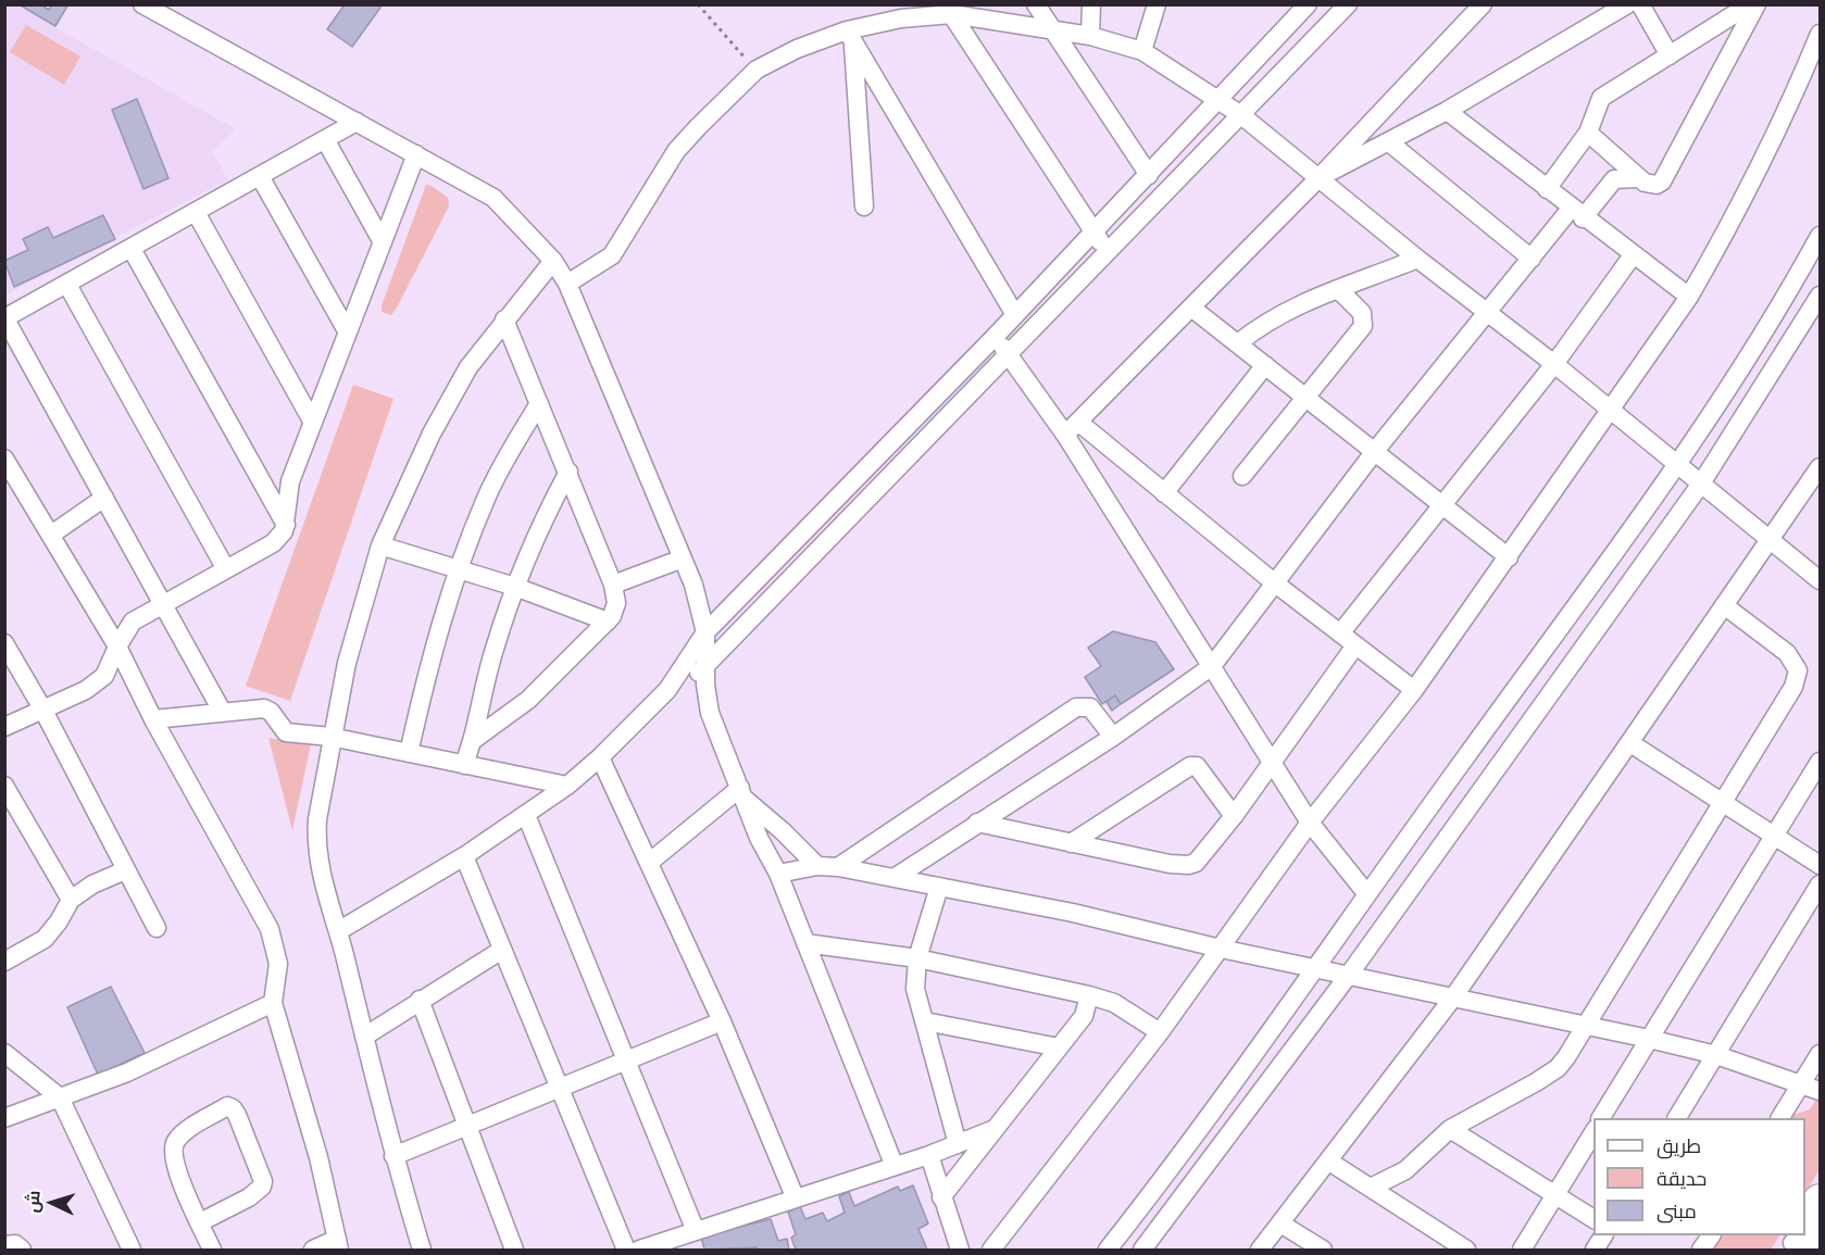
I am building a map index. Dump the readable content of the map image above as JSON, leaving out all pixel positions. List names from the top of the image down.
{
  "legend": ["طريق", "حديقة", "مبنى"],
  "north": "left"
}
